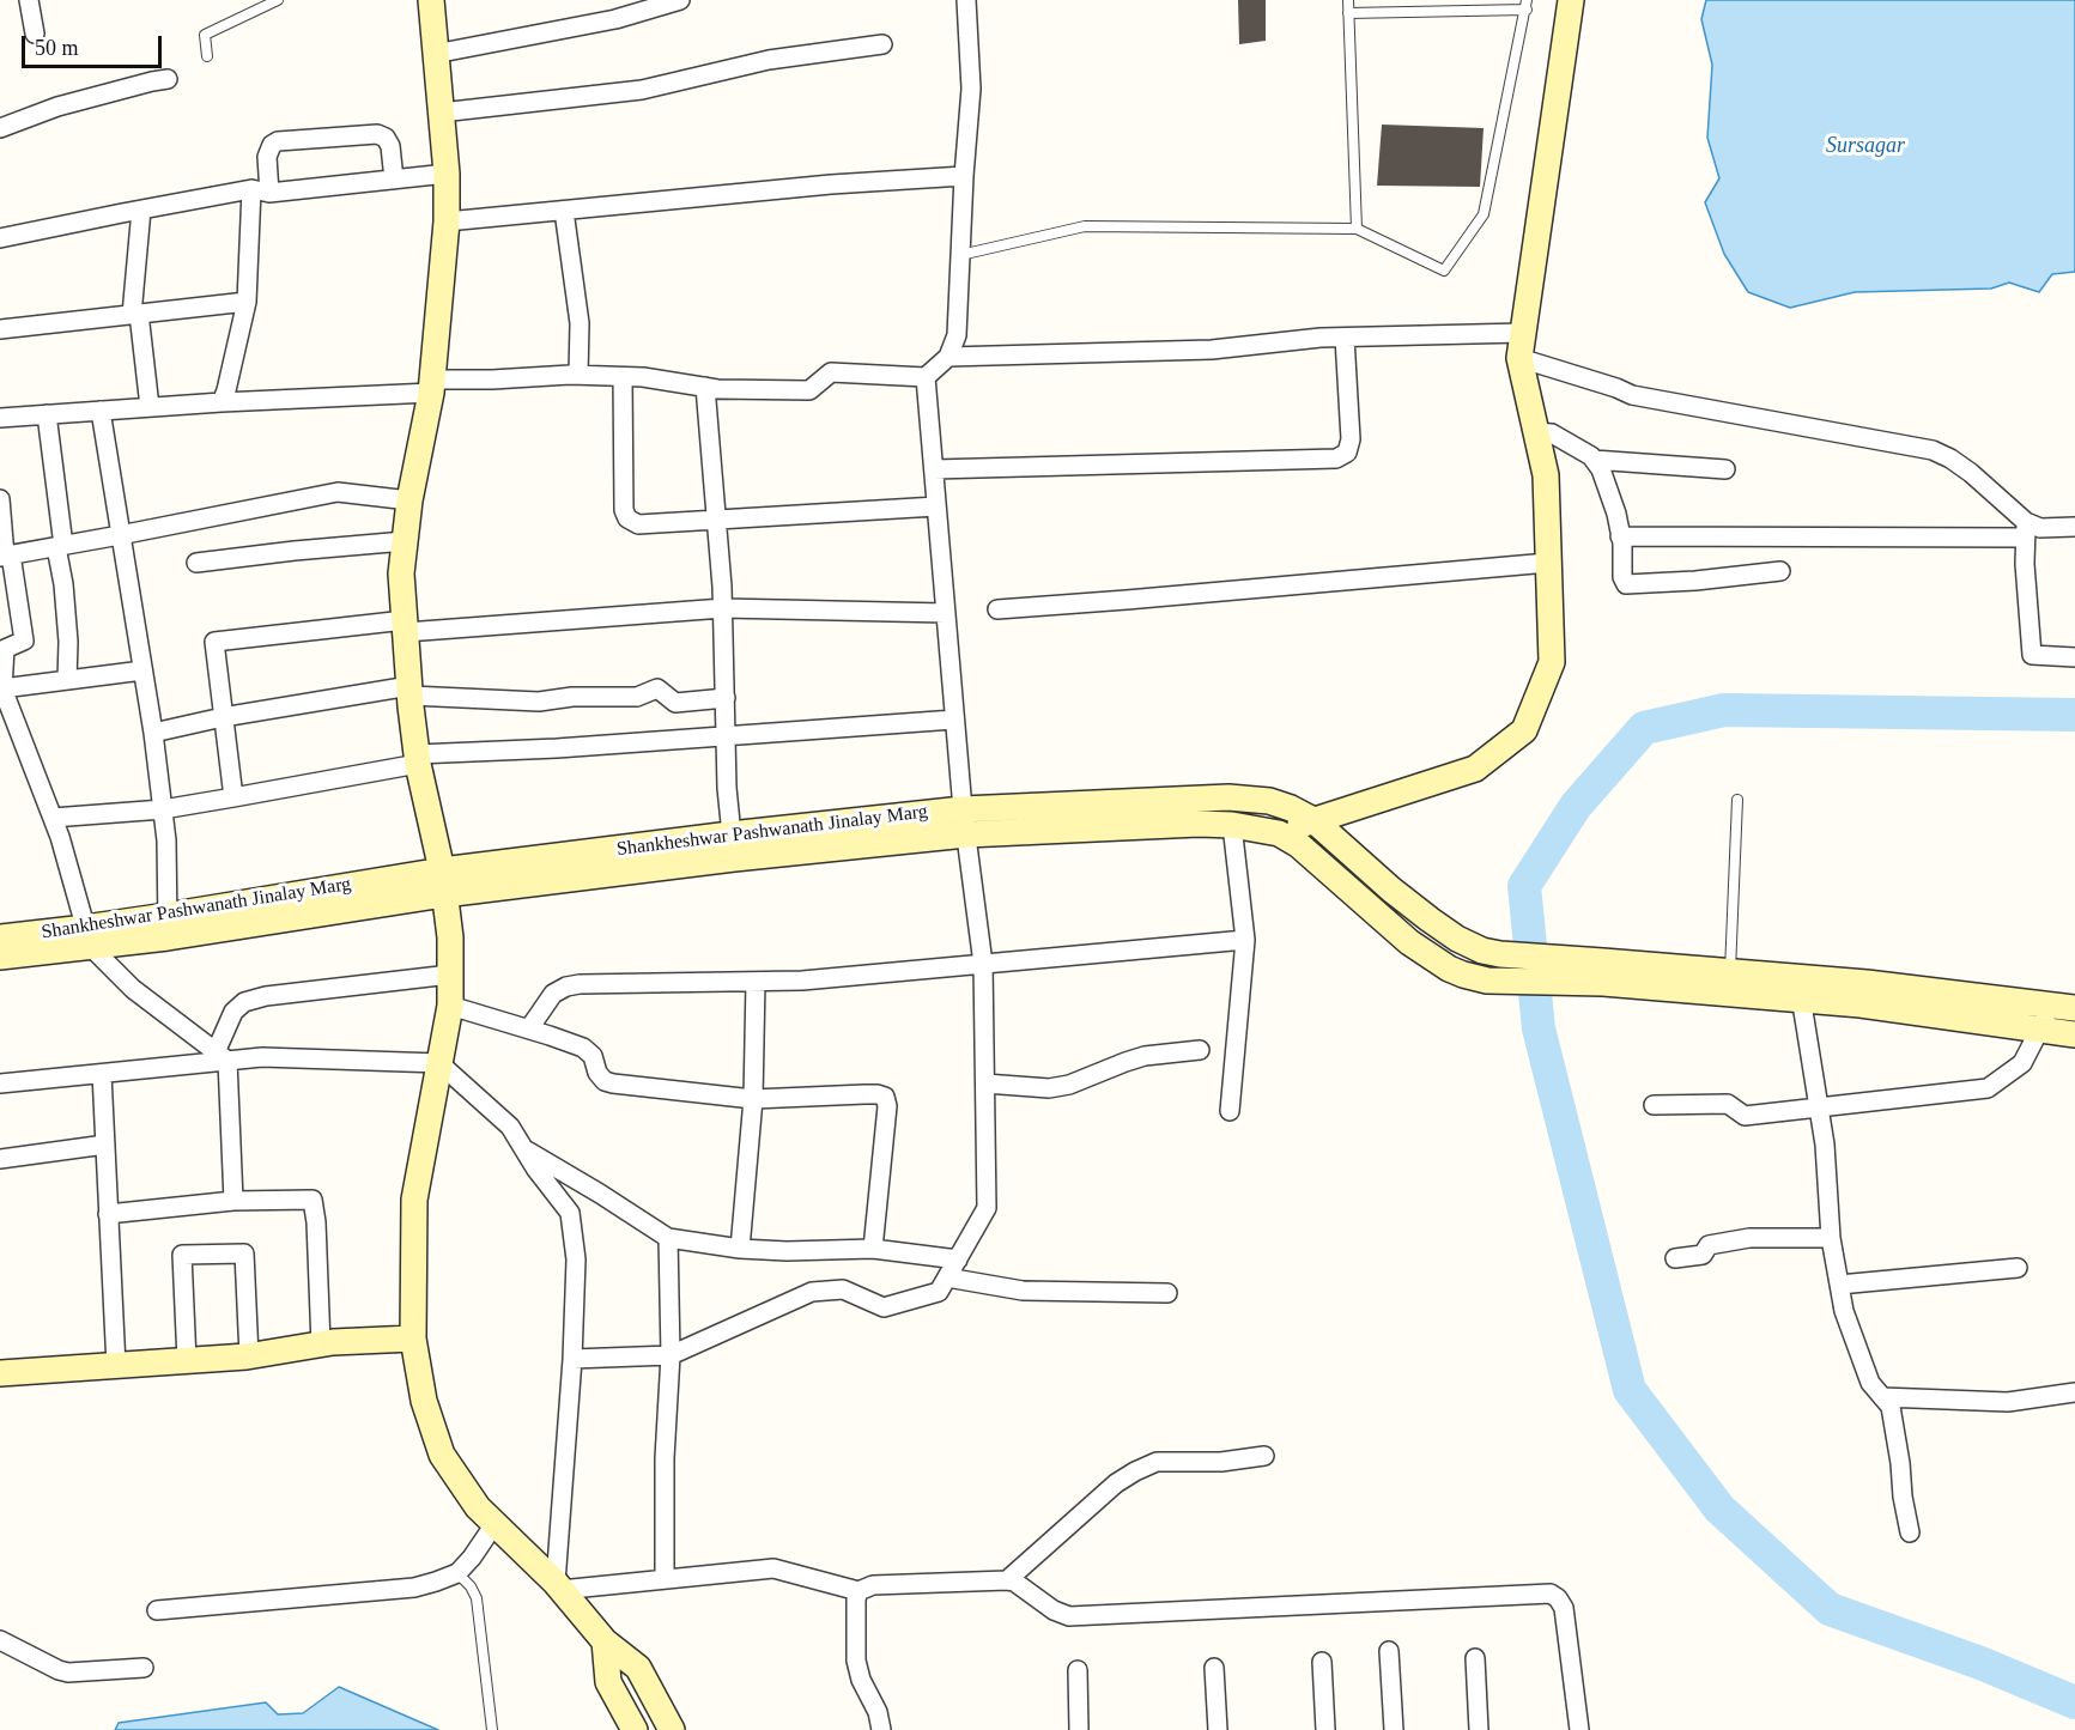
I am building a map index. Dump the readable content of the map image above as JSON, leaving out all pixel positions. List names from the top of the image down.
{
  "streets": {
    "main road": ["Shankheshwar Pashwanath Jinalay Marg"]
  },
  "water": ["Sursagar"],
  "scale_bar": "50 m"
}
